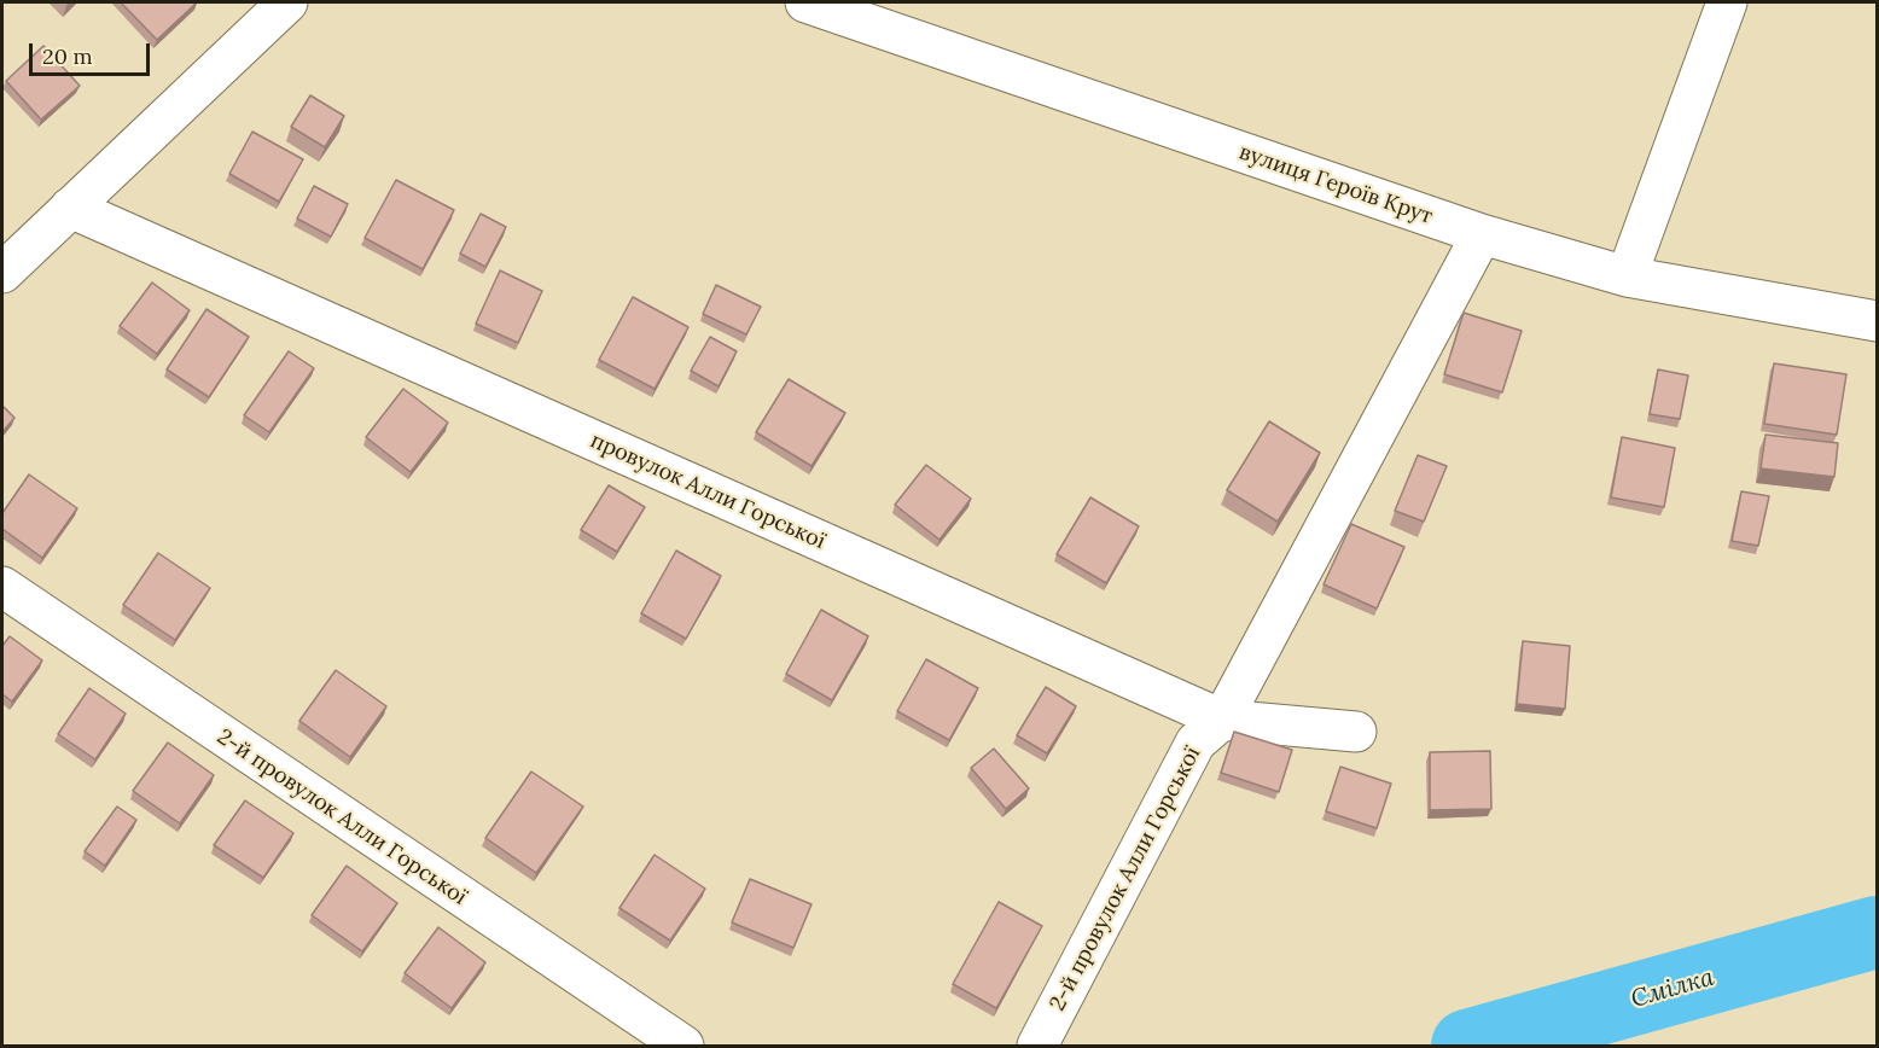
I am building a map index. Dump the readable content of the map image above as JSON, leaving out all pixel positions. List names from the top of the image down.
{
  "streets": {
    "street": ["вулиця Героїв Крут", "провулок Алли Горської", "2-й провулок Алли Горської"]
  },
  "crossings": [
    ["провулок Алли Горської", "2-й провулок Алли Горської"]
  ],
  "water": ["Смілка"],
  "scale_bar": "20 m"
}
